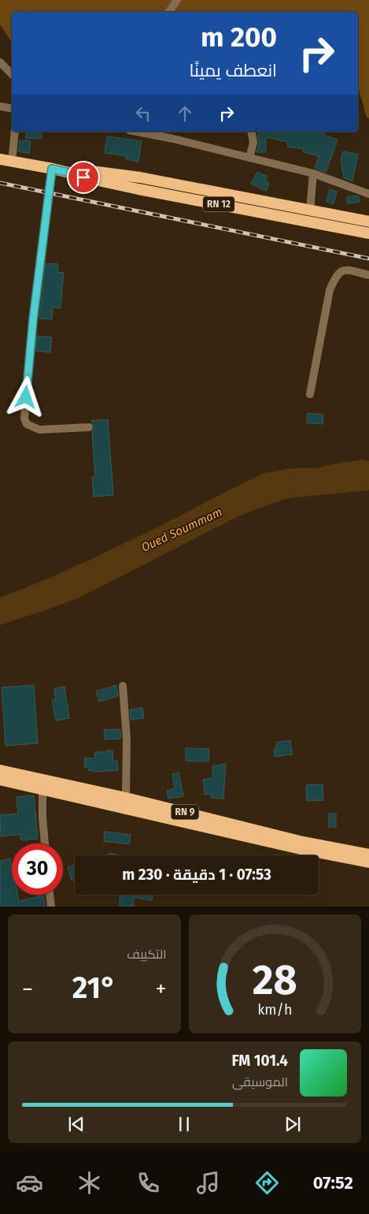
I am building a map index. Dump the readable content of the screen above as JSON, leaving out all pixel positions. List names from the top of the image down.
{
  "streets": {
    "highway": ["RN 12", "RN 9"]
  },
  "water": ["Oued Soummam"],
  "page": {
    "turn": ["200 m", "انعطف يمينًا"],
    "limit": "30",
    "trip": "07:53 · 1 دقيقة · 230 m",
    "tile": "التكييف",
    "heat": ["−", "21°", "+"],
    "song": ["101.4 FM", "الموسيقى"],
    "tabs": "07:52",
    "gauge": ["28", "km/h"]
  }
}
